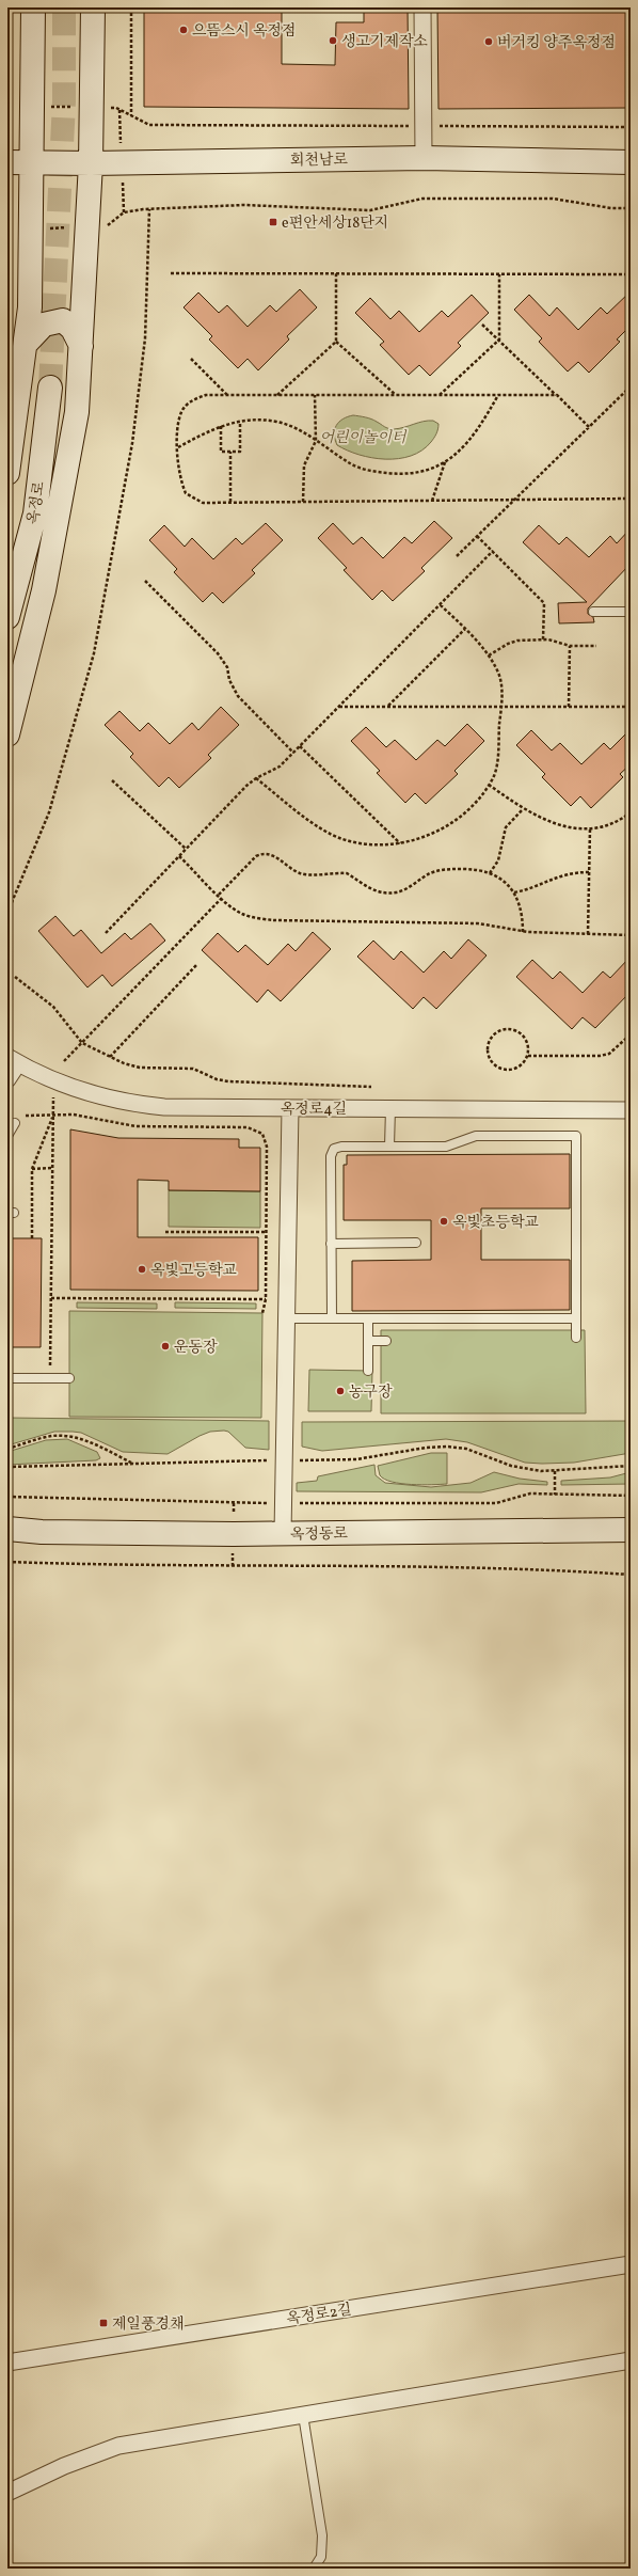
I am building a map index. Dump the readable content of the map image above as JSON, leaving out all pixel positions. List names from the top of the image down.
{
  "streets": {
    "main road": ["회천남로", "옥정로", "옥정동로"],
    "street": ["옥정로4길", "옥정로2길"]
  },
  "parks": ["어린이놀이터"],
  "places": {
    "other": [
      "으뜸스시 옥정점",
      "생고기제작소",
      "버거킹 양주옥정점",
      "옥빛초등학교",
      "옥빛고등학교",
      "운동장",
      "농구장"
    ],
    "transit": ["e편안세상18단지", "제일풍경채"]
  }
}
